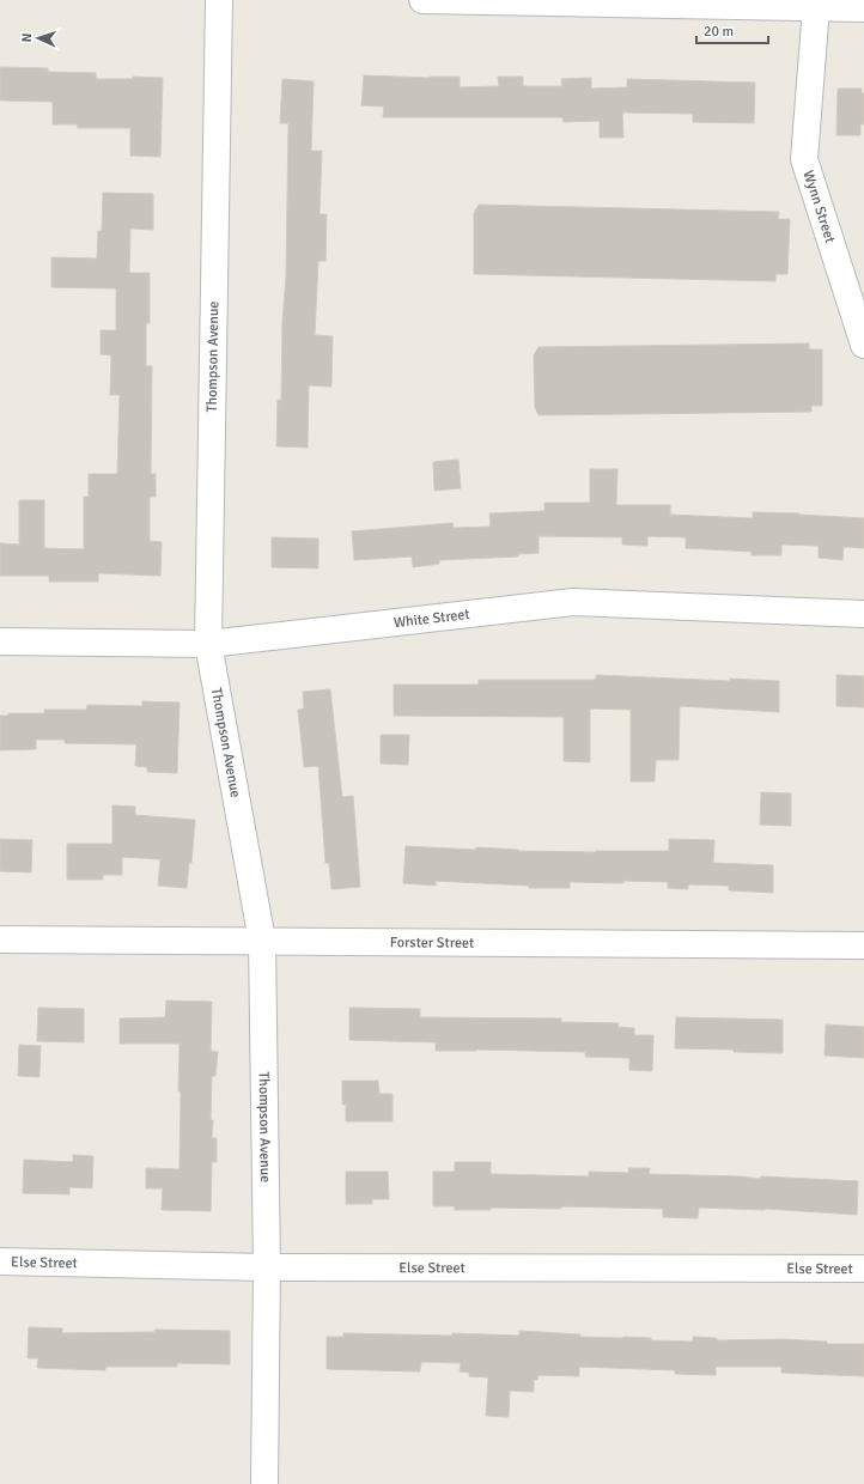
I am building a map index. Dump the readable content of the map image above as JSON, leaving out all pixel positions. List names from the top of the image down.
{
  "streets": {
    "street": [
      "Wynn Street",
      "Thompson Avenue",
      "White Street",
      "Forster Street",
      "Else Street"
    ]
  },
  "crossings": [
    ["Thompson Avenue", "White Street"],
    ["Thompson Avenue", "Forster Street"],
    ["Thompson Avenue", "Else Street"]
  ],
  "scale_bar": "20 m",
  "north": "left"
}
